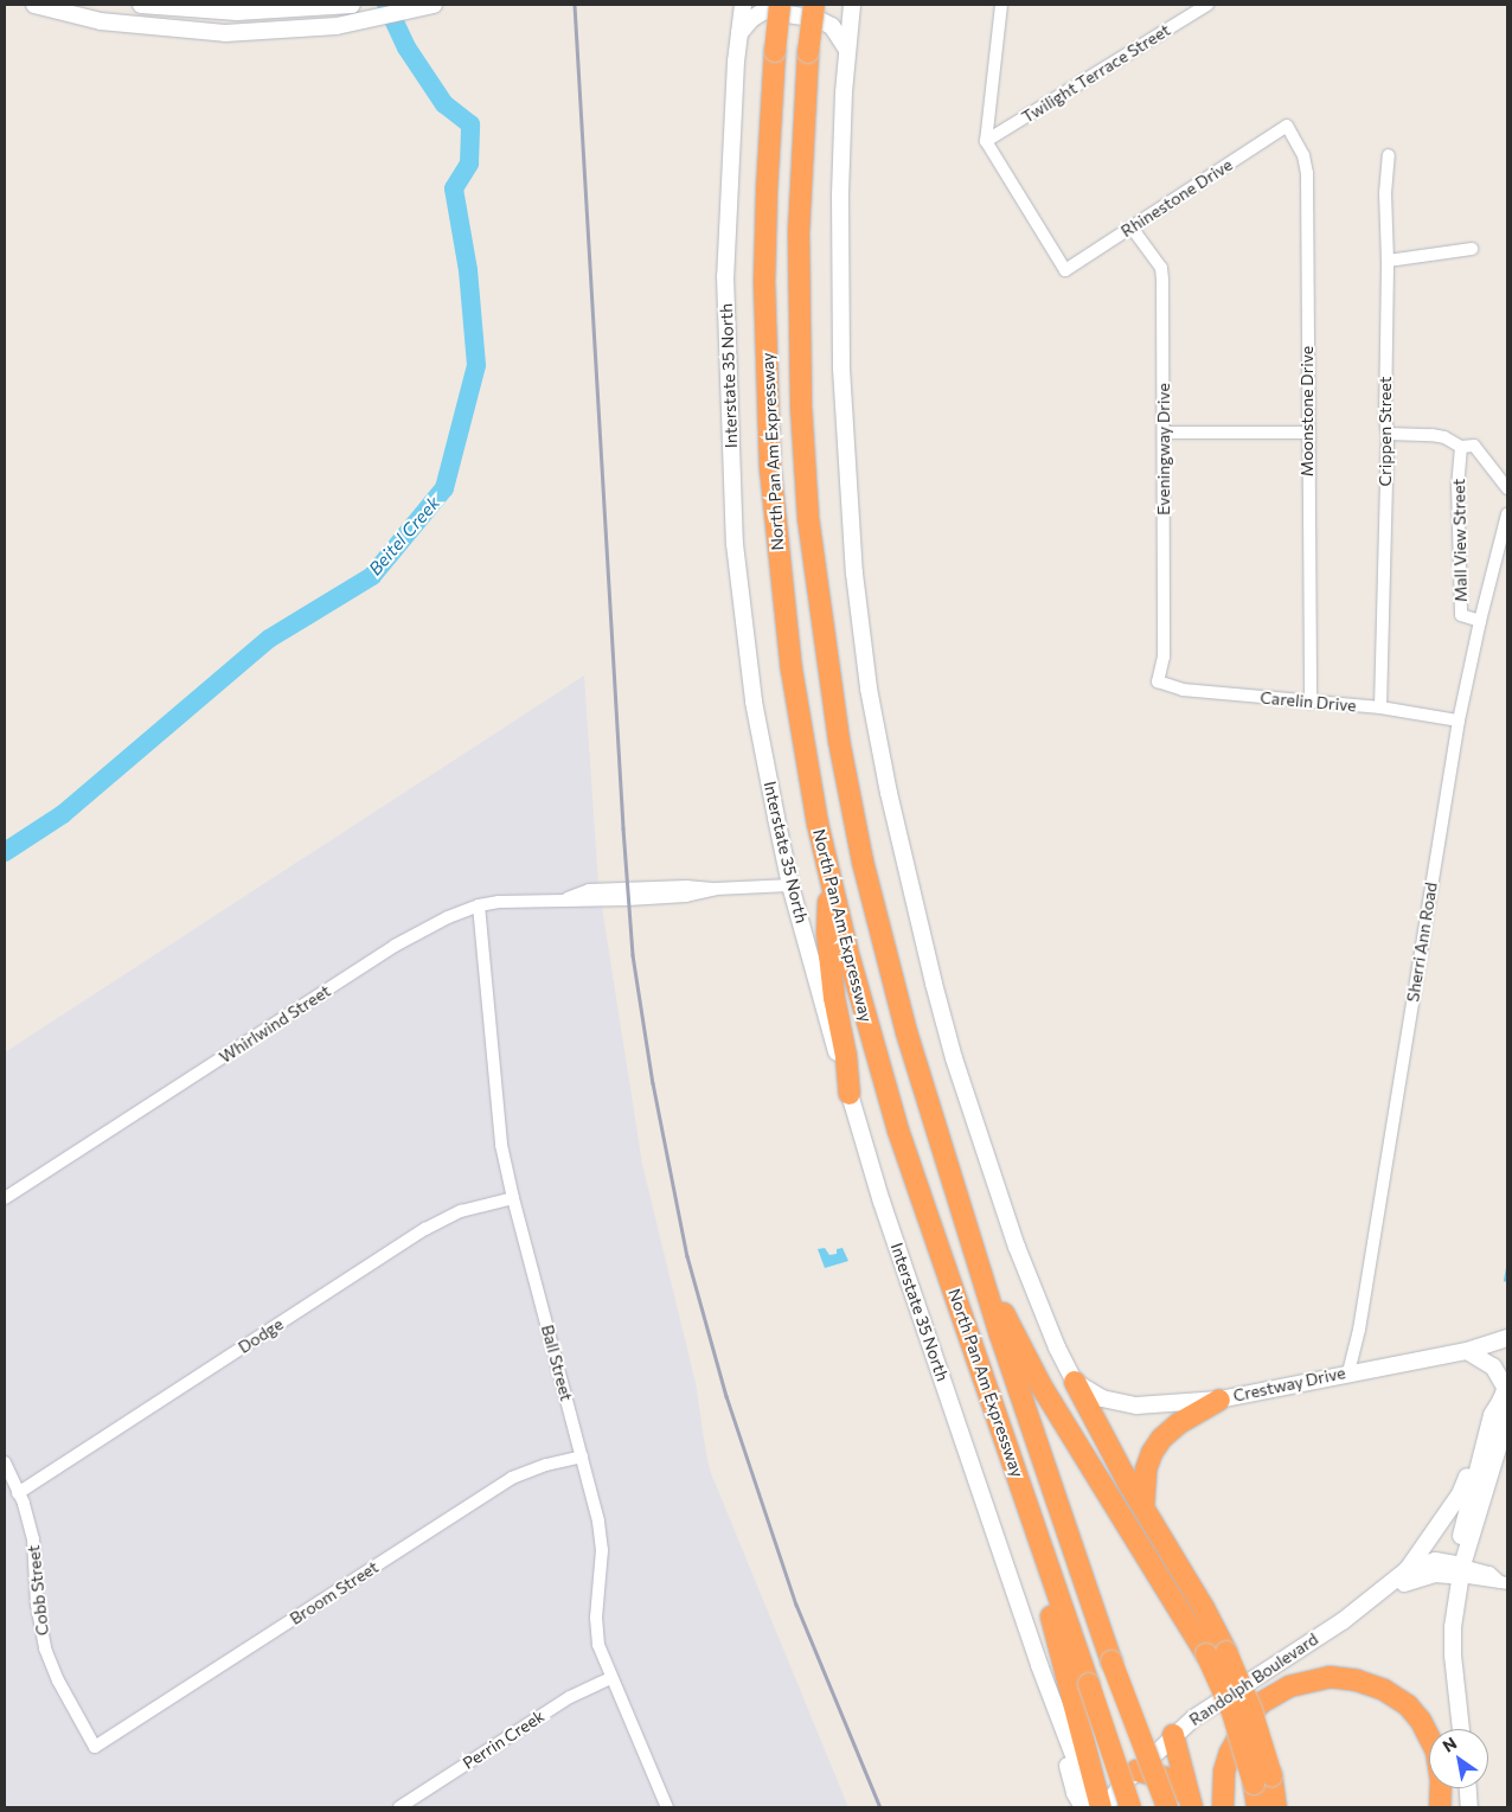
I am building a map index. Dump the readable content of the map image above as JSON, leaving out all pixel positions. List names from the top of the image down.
{
  "streets": {
    "highway": ["North Pan Am Expressway"],
    "main road": ["Interstate 35 North", "Crestway Drive", "Randolph Boulevard"],
    "street": [
      "Twilight Terrace Street",
      "Rhinestone Drive",
      "Moonstone Drive",
      "Crippen Street",
      "Eveningway Drive",
      "Mall View Street",
      "Carelin Drive",
      "Sherri Ann Road",
      "Whirlwind Street",
      "Dodge",
      "Ball Street",
      "Cobb Street",
      "Broom Street",
      "Perrin Creek"
    ]
  },
  "crossings": [
    ["Twilight Terrace Street", "Rhinestone Drive"],
    ["Rhinestone Drive", "Moonstone Drive"],
    ["Rhinestone Drive", "Eveningway Drive"],
    ["Interstate 35 North", "Whirlwind Street"],
    ["Moonstone Drive", "Carelin Drive"],
    ["Crippen Street", "Carelin Drive"],
    ["Eveningway Drive", "Carelin Drive"],
    ["Mall View Street", "Sherri Ann Road"],
    ["Carelin Drive", "Sherri Ann Road"],
    ["Sherri Ann Road", "Crestway Drive"],
    ["Whirlwind Street", "Ball Street"],
    ["Dodge", "Ball Street"],
    ["Dodge", "Cobb Street"],
    ["Ball Street", "Broom Street"],
    ["Ball Street", "Perrin Creek"],
    ["Cobb Street", "Broom Street"]
  ],
  "water": ["Beitel Creek"],
  "north": "top left"
}
